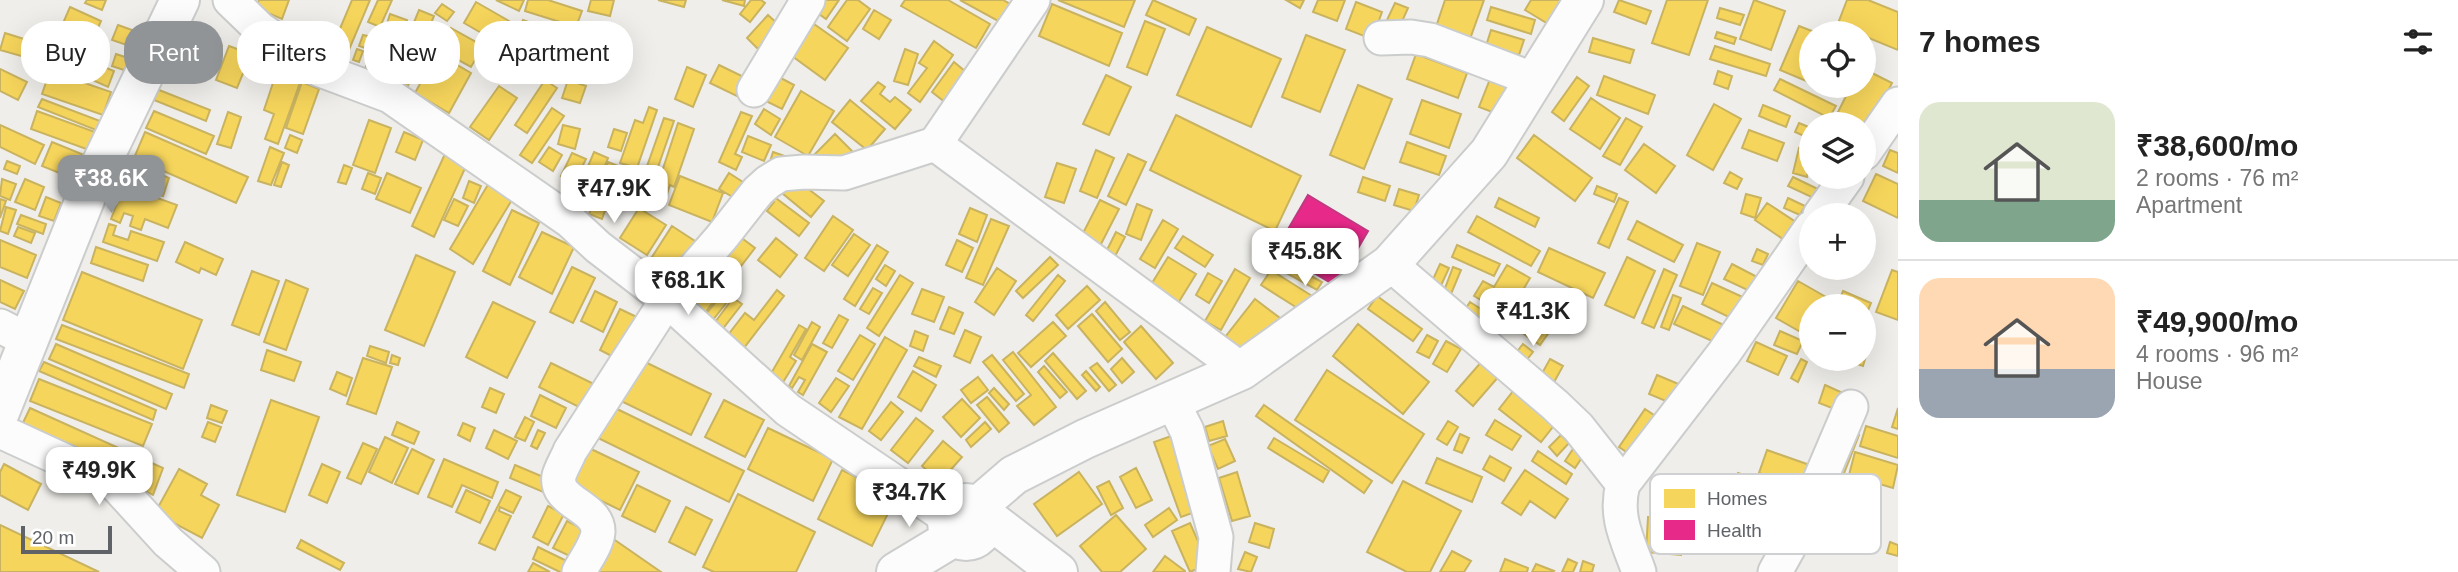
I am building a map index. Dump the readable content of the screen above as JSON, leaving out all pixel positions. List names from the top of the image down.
{
  "legend": ["Homes", "Health"],
  "scale_bar": "20 m",
  "page": {
    "heading": "7 homes",
    "map_buttons": ["+", "−"],
    "chip": [
      "Buy",
      "Rent",
      "Filters",
      "New",
      "Apartment"
    ],
    "list": [
      {
        "name": "₹38,600/mo",
        "note": "2 rooms · 76 m² · Apartment"
      },
      {
        "name": "₹49,900/mo",
        "note": "4 rooms · 96 m² · House"
      }
    ],
    "price": [
      "₹38.6K",
      "₹47.9K",
      "₹45.8K",
      "₹68.1K",
      "₹41.3K",
      "₹49.9K",
      "₹34.7K"
    ],
    "scale": "20 m"
  }
}
